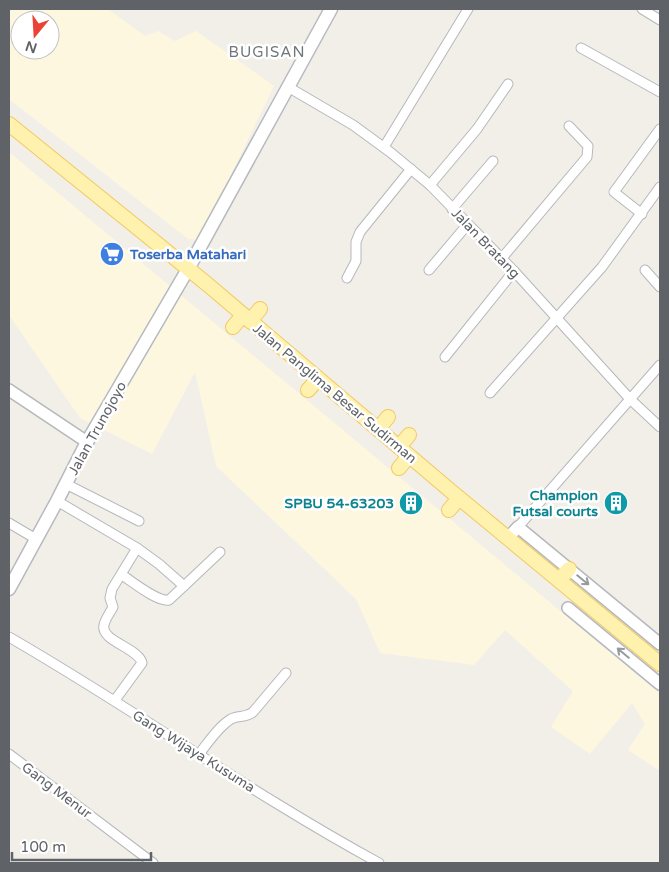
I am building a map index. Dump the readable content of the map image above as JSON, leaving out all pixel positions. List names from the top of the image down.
{
  "streets": {
    "main road": ["Jalan Panglima Besar Sudirman", "Jalan Trunojoyo"],
    "street": ["Jalan Bratang", "Gang Wijaya Kusuma", "Gang Menur"]
  },
  "crossings": [
    ["Jalan Bratang", "Jalan Trunojoyo"],
    ["Jalan Panglima Besar Sudirman", "Jalan Trunojoyo"]
  ],
  "districts": ["BUGISAN"],
  "places": {
    "supermarket": ["Toserba Matahari"],
    "building": ["SPBU 54-63203", "Champion Futsal courts"]
  },
  "scale_bar": "100 m",
  "north": "bottom"
}
